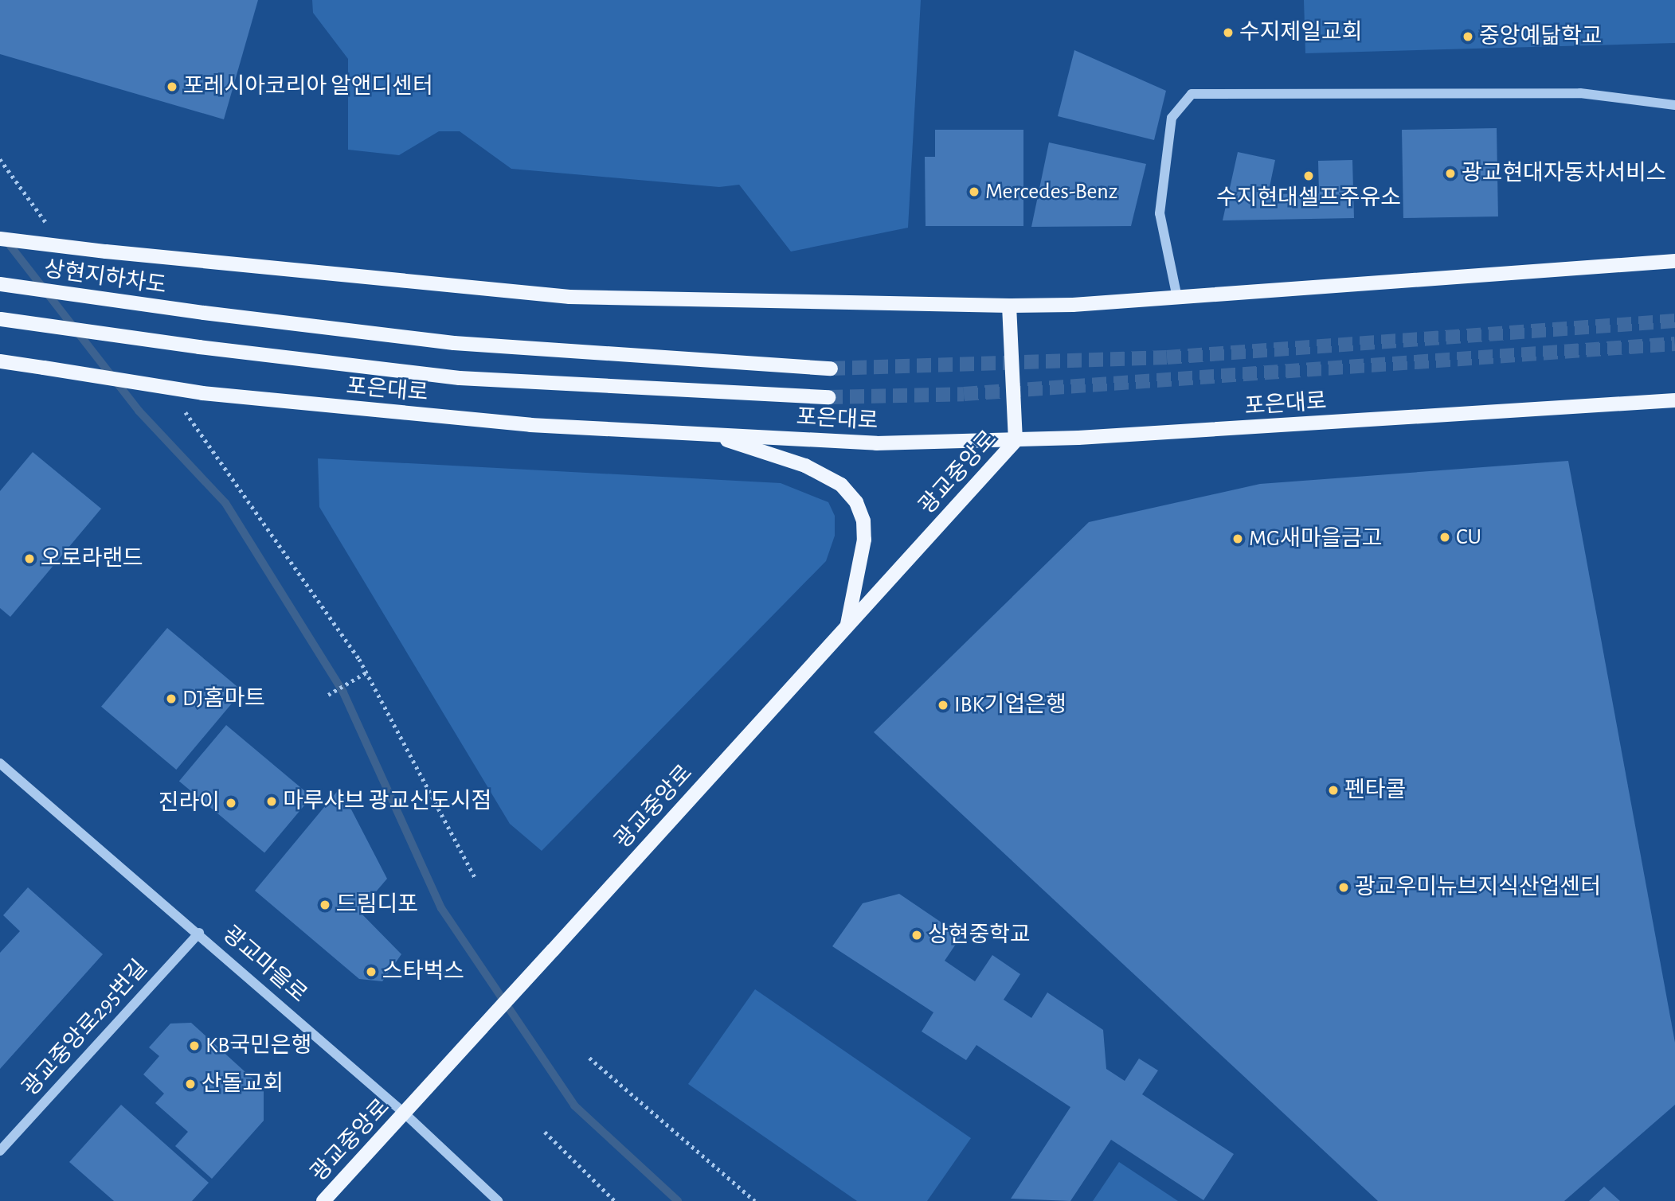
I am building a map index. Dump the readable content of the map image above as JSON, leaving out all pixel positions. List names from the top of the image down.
{
  "streets": {
    "main road": ["상현지하차도", "포은대로", "광교중앙로"],
    "street": ["광교마을로", "광교중앙로295번길"]
  },
  "crossings": [
    ["포은대로", "광교중앙로"],
    ["광교중앙로", "광교마을로"],
    ["광교마을로", "광교중앙로295번길"]
  ],
  "places": [
    "수지제일교회",
    "중앙예닮학교",
    "포레시아코리아 알앤디센터",
    "광교현대자동차서비스",
    "수지현대셀프주유소",
    "Mercedes-Benz",
    "CU",
    "MG새마을금고",
    "오로라랜드",
    "DJ홈마트",
    "IBK기업은행",
    "펜타콜",
    "마루샤브 광교신도시점",
    "진라이",
    "광교우미뉴브지식산업센터",
    "드림디포",
    "상현중학교",
    "스타벅스",
    "KB국민은행",
    "산돌교회"
  ]
}
